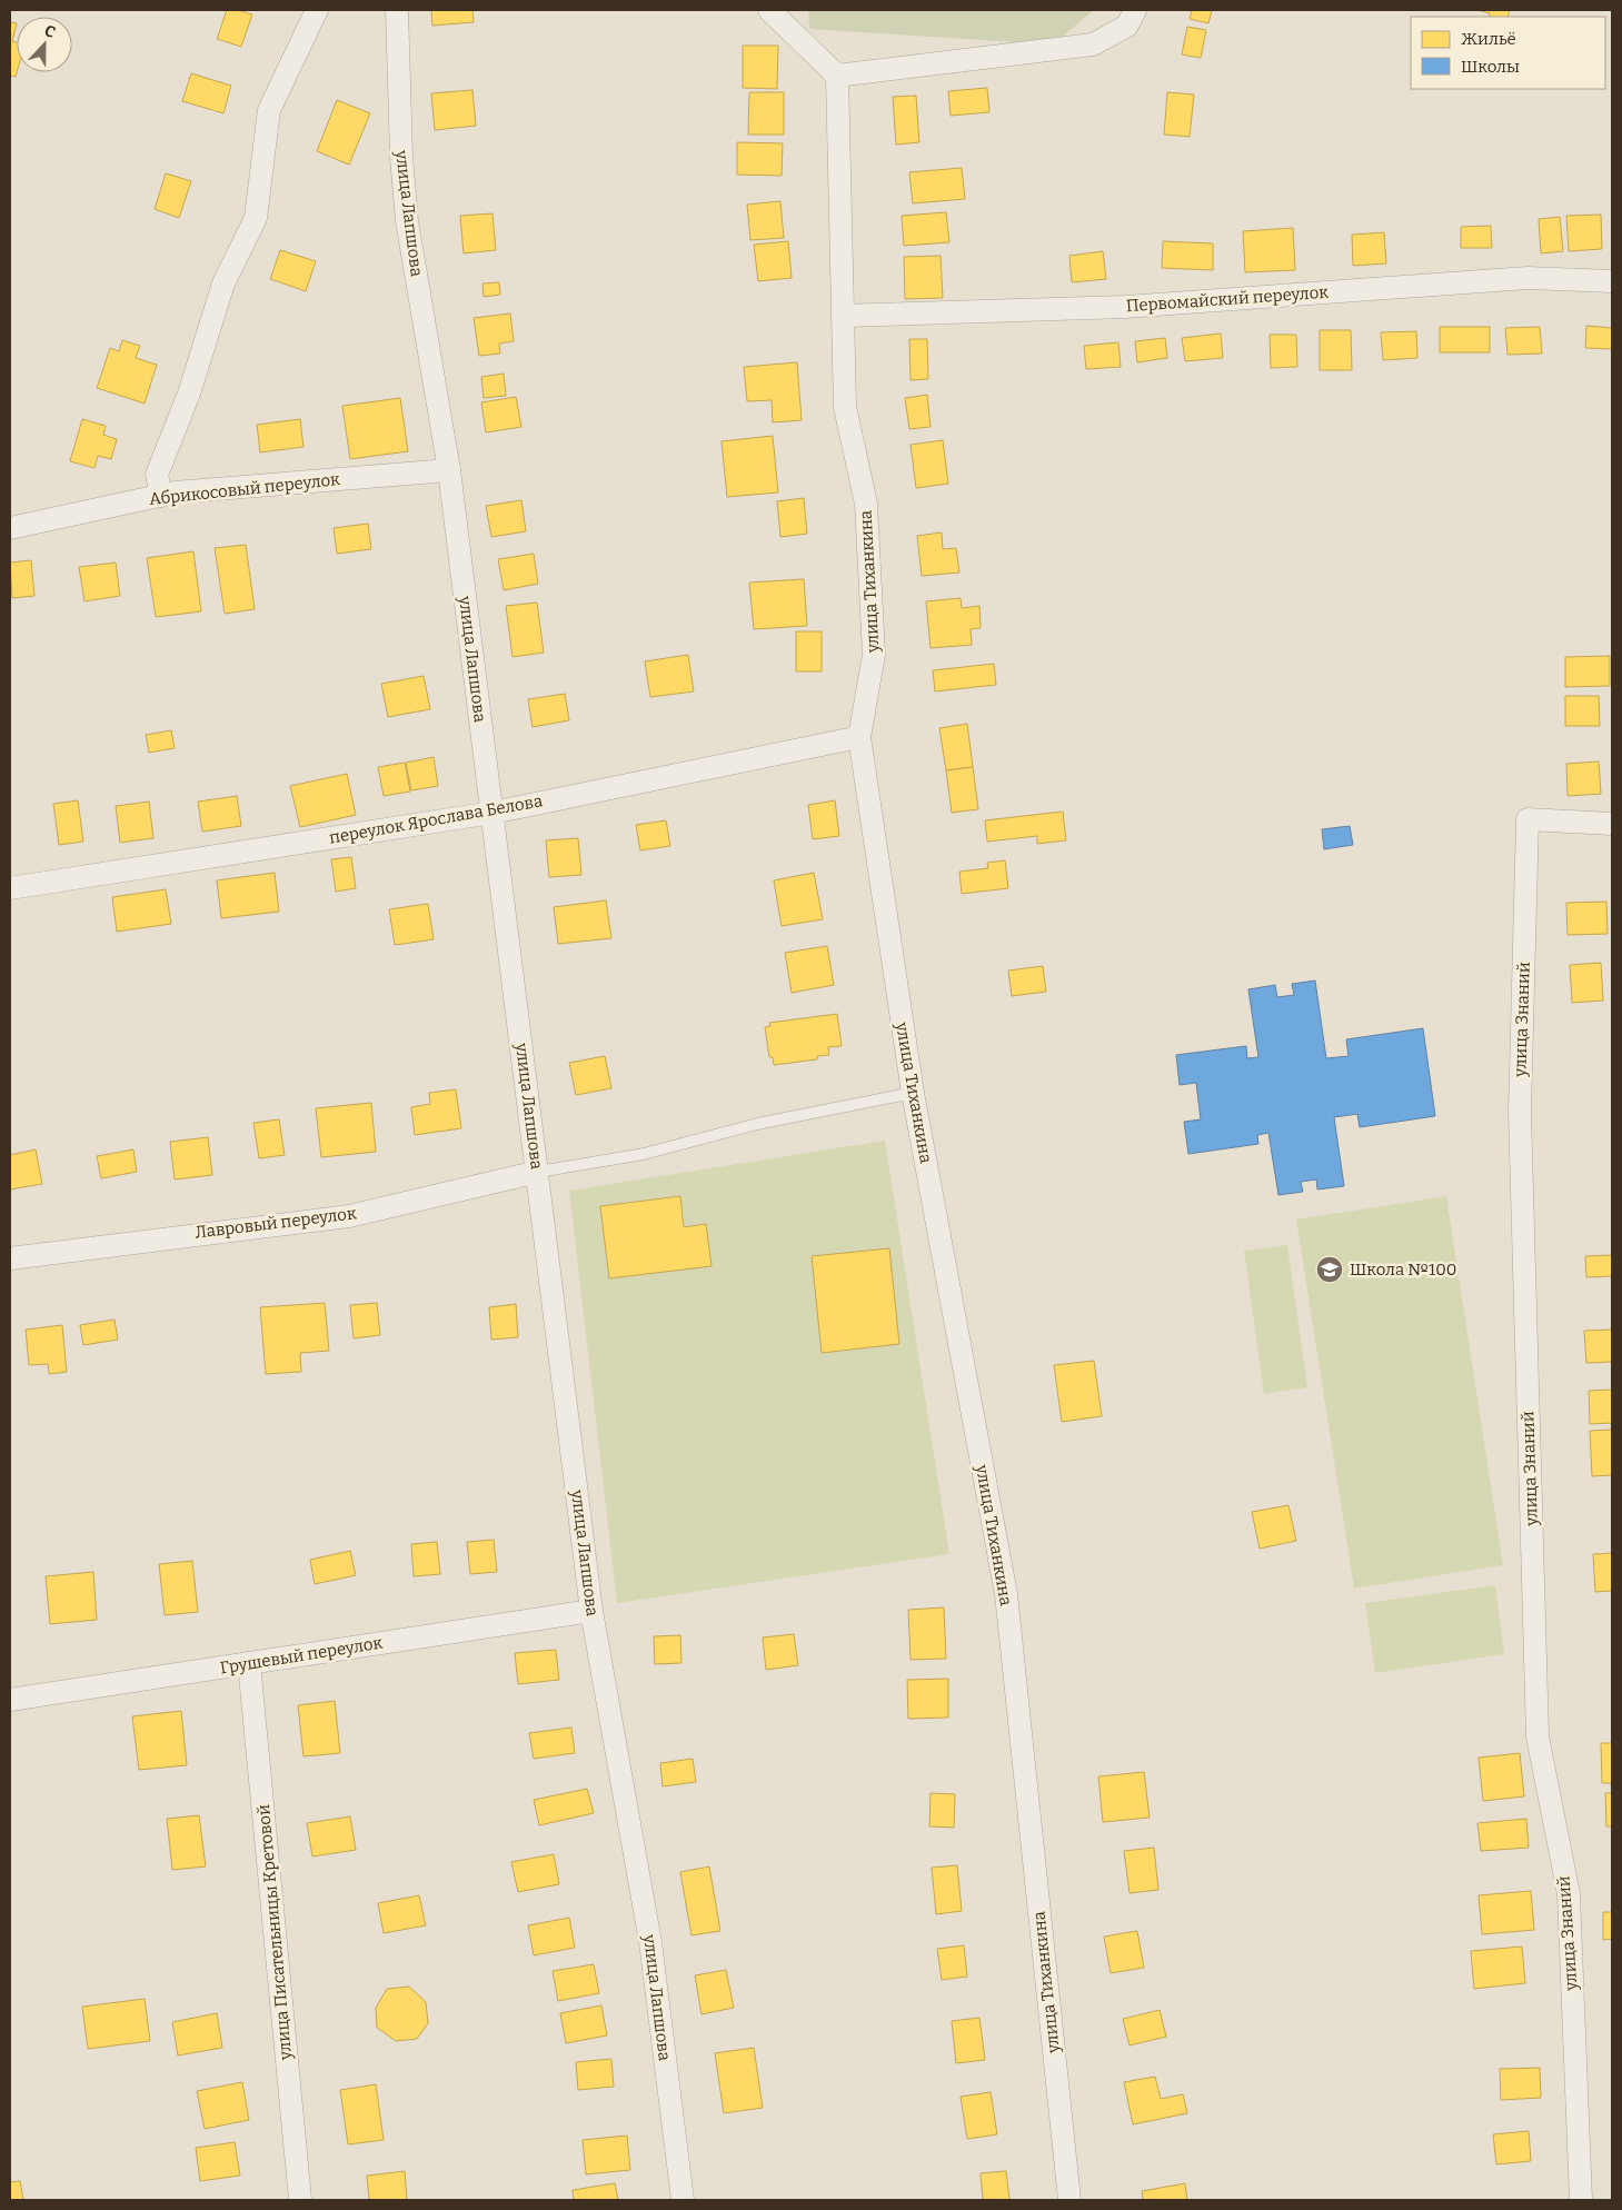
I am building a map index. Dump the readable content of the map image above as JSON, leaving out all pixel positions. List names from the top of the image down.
{
  "streets": {
    "street": [
      "улица Лапшова",
      "Первомайский переулок",
      "Абрикосовый переулок",
      "улица Тиханкина",
      "переулок Ярослава Белова",
      "улица Знаний",
      "Лавровый переулок",
      "Грушевый переулок",
      "улица Писательницы Кретовой"
    ]
  },
  "crossings": [
    ["улица Лапшова", "Абрикосовый переулок"],
    ["улица Лапшова", "переулок Ярослава Белова"],
    ["улица Лапшова", "Лавровый переулок"],
    ["улица Лапшова", "Грушевый переулок"],
    ["Первомайский переулок", "улица Тиханкина"],
    ["улица Тиханкина", "переулок Ярослава Белова"],
    ["Грушевый переулок", "улица Писательницы Кретовой"]
  ],
  "places": {
    "school or university": ["Школа №100"]
  },
  "legend": ["Жильё", "Школы"],
  "north": "top"
}
